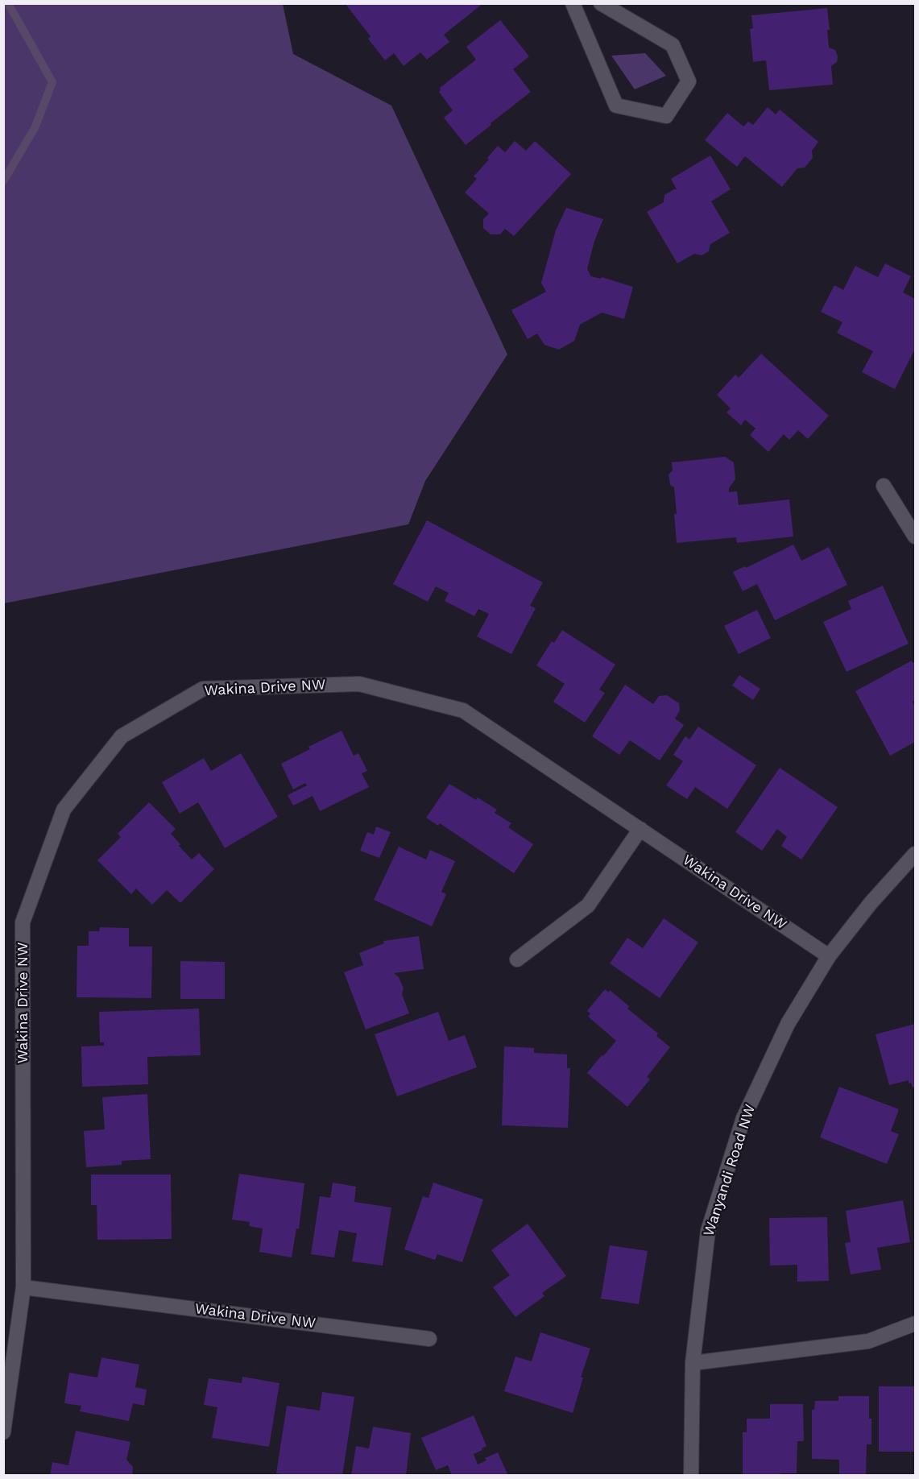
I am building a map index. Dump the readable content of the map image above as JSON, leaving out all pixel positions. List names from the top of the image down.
{
  "streets": {
    "street": ["Wakina Drive NW", "Wanyandi Road NW"]
  },
  "crossings": [
    ["Wakina Drive NW", "Wanyandi Road NW"]
  ]
}
